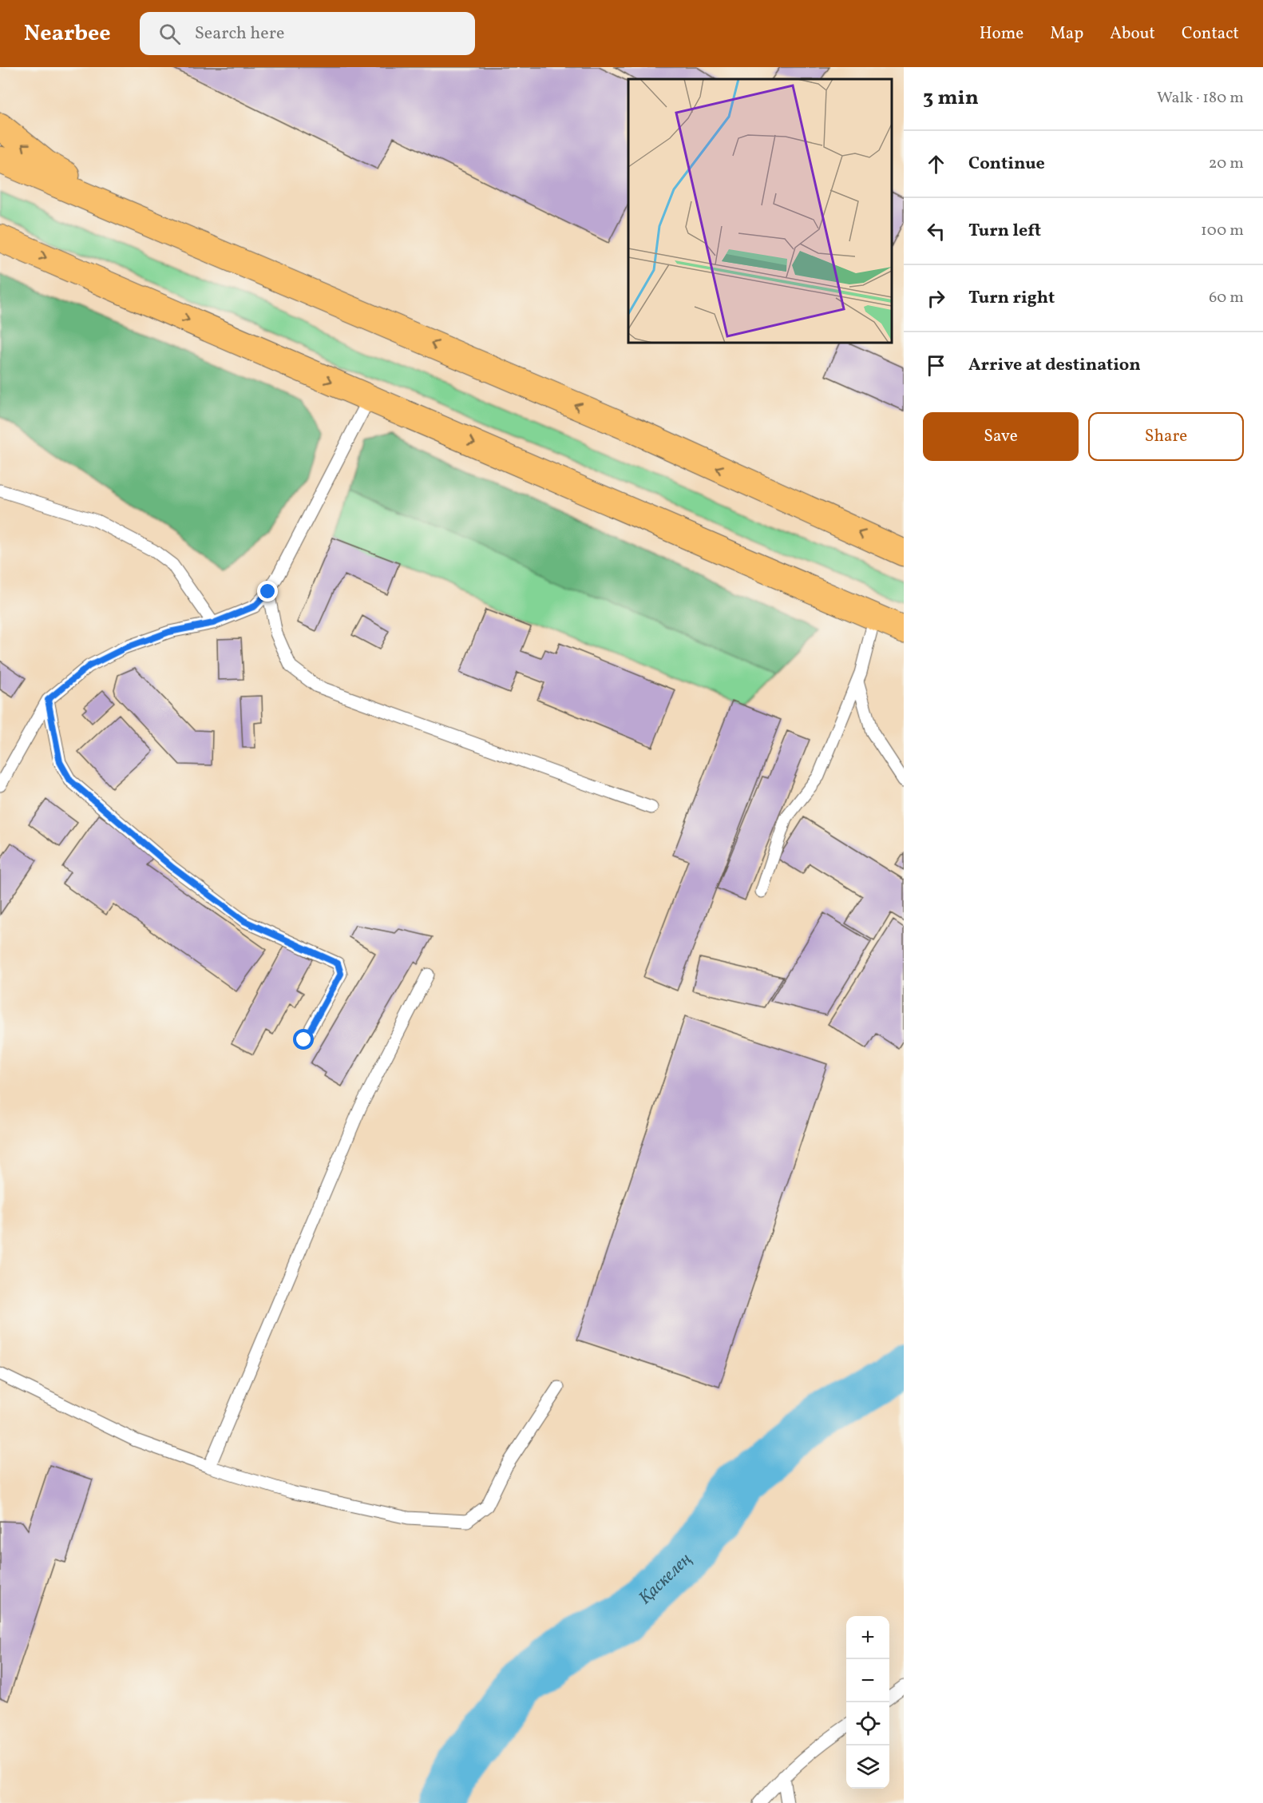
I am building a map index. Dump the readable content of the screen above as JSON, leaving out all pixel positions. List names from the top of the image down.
{
  "water": ["Қаскелең"],
  "page": {
    "header": "Nearbee",
    "search": "Search here",
    "nav": [
      "Home",
      "Map",
      "About",
      "Contact"
    ],
    "heading": ["3 min", "Walk · 180 m"],
    "list": [
      ["Continue", "20 m"],
      ["Turn left", "100 m"],
      ["Turn right", "60 m"],
      "Arrive at destination"
    ],
    "buttons": ["Save", "Share"],
    "map_buttons": ["+", "−"]
  }
}
